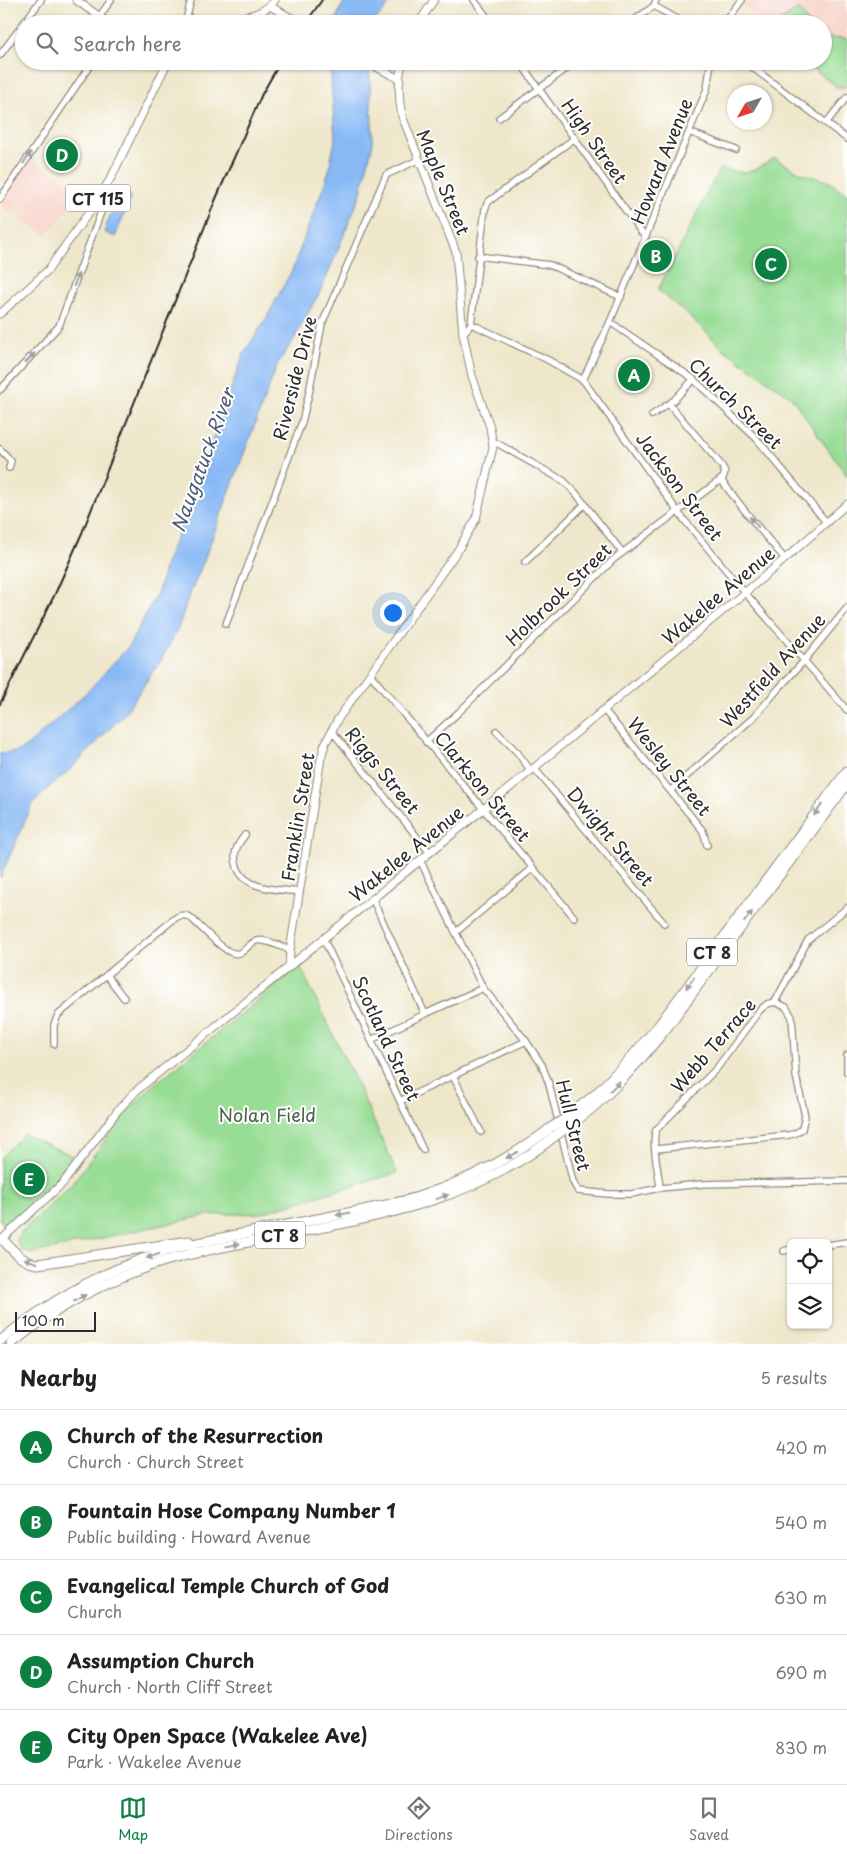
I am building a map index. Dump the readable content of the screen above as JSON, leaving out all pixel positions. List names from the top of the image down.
{
  "streets": {
    "highway": ["CT 8"],
    "main road": [
      "Maple Street",
      "CT 115",
      "Wakelee Avenue",
      "Franklin Street"
    ],
    "street": [
      "High Street",
      "Howard Avenue",
      "Riverside Drive",
      "Church Street",
      "Jackson Street",
      "Holbrook Street",
      "Westfield Avenue",
      "Wesley Street",
      "Riggs Street",
      "Clarkson Street",
      "Dwight Street",
      "Scotland Street",
      "Webb Terrace",
      "Hull Street"
    ]
  },
  "crossings": [
    ["High Street", "Howard Avenue"],
    ["Howard Avenue", "Church Street"],
    ["Howard Avenue", "Jackson Street"],
    ["Maple Street", "Riverside Drive"],
    ["Maple Street", "Franklin Street"],
    ["Church Street", "Wakelee Avenue"],
    ["Jackson Street", "Holbrook Street"],
    ["Jackson Street", "Wakelee Avenue"],
    ["Jackson Street", "Westfield Avenue"],
    ["Holbrook Street", "Clarkson Street"],
    ["Wakelee Avenue", "Wesley Street"],
    ["Wakelee Avenue", "Riggs Street"],
    ["Wakelee Avenue", "Clarkson Street"],
    ["Wakelee Avenue", "Franklin Street"],
    ["Wakelee Avenue", "Dwight Street"],
    ["Wakelee Avenue", "Scotland Street"],
    ["Wakelee Avenue", "Hull Street"],
    ["Westfield Avenue", "Wesley Street"],
    ["Riggs Street", "Franklin Street"],
    ["Clarkson Street", "Franklin Street"],
    ["Webb Terrace", "Hull Street"]
  ],
  "water": ["Naugatuck River"],
  "parks": ["Nolan Field"],
  "scale_bar": "100 m",
  "north": "bottom left",
  "page": {
    "search": "Search here",
    "pins": [
      "D",
      "B",
      "C",
      "A",
      "E"
    ],
    "scale": "100 m",
    "heading": ["Nearby", "5 results"],
    "list": [
      {
        "mark": "A",
        "name": "Church of the Resurrection",
        "note": "Church · Church Street",
        "value": "420 m"
      },
      {
        "mark": "B",
        "name": "Fountain Hose Company Number 1",
        "note": "Public building · Howard Avenue",
        "value": "540 m"
      },
      {
        "mark": "C",
        "name": "Evangelical Temple Church of God",
        "note": "Church",
        "value": "630 m"
      },
      {
        "mark": "D",
        "name": "Assumption Church",
        "note": "Church · North Cliff Street",
        "value": "690 m"
      },
      {
        "mark": "E",
        "name": "City Open Space (Wakelee Ave)",
        "note": "Park · Wakelee Avenue",
        "value": "830 m"
      }
    ],
    "nav": ["Map", "Directions", "Saved"]
  }
}
